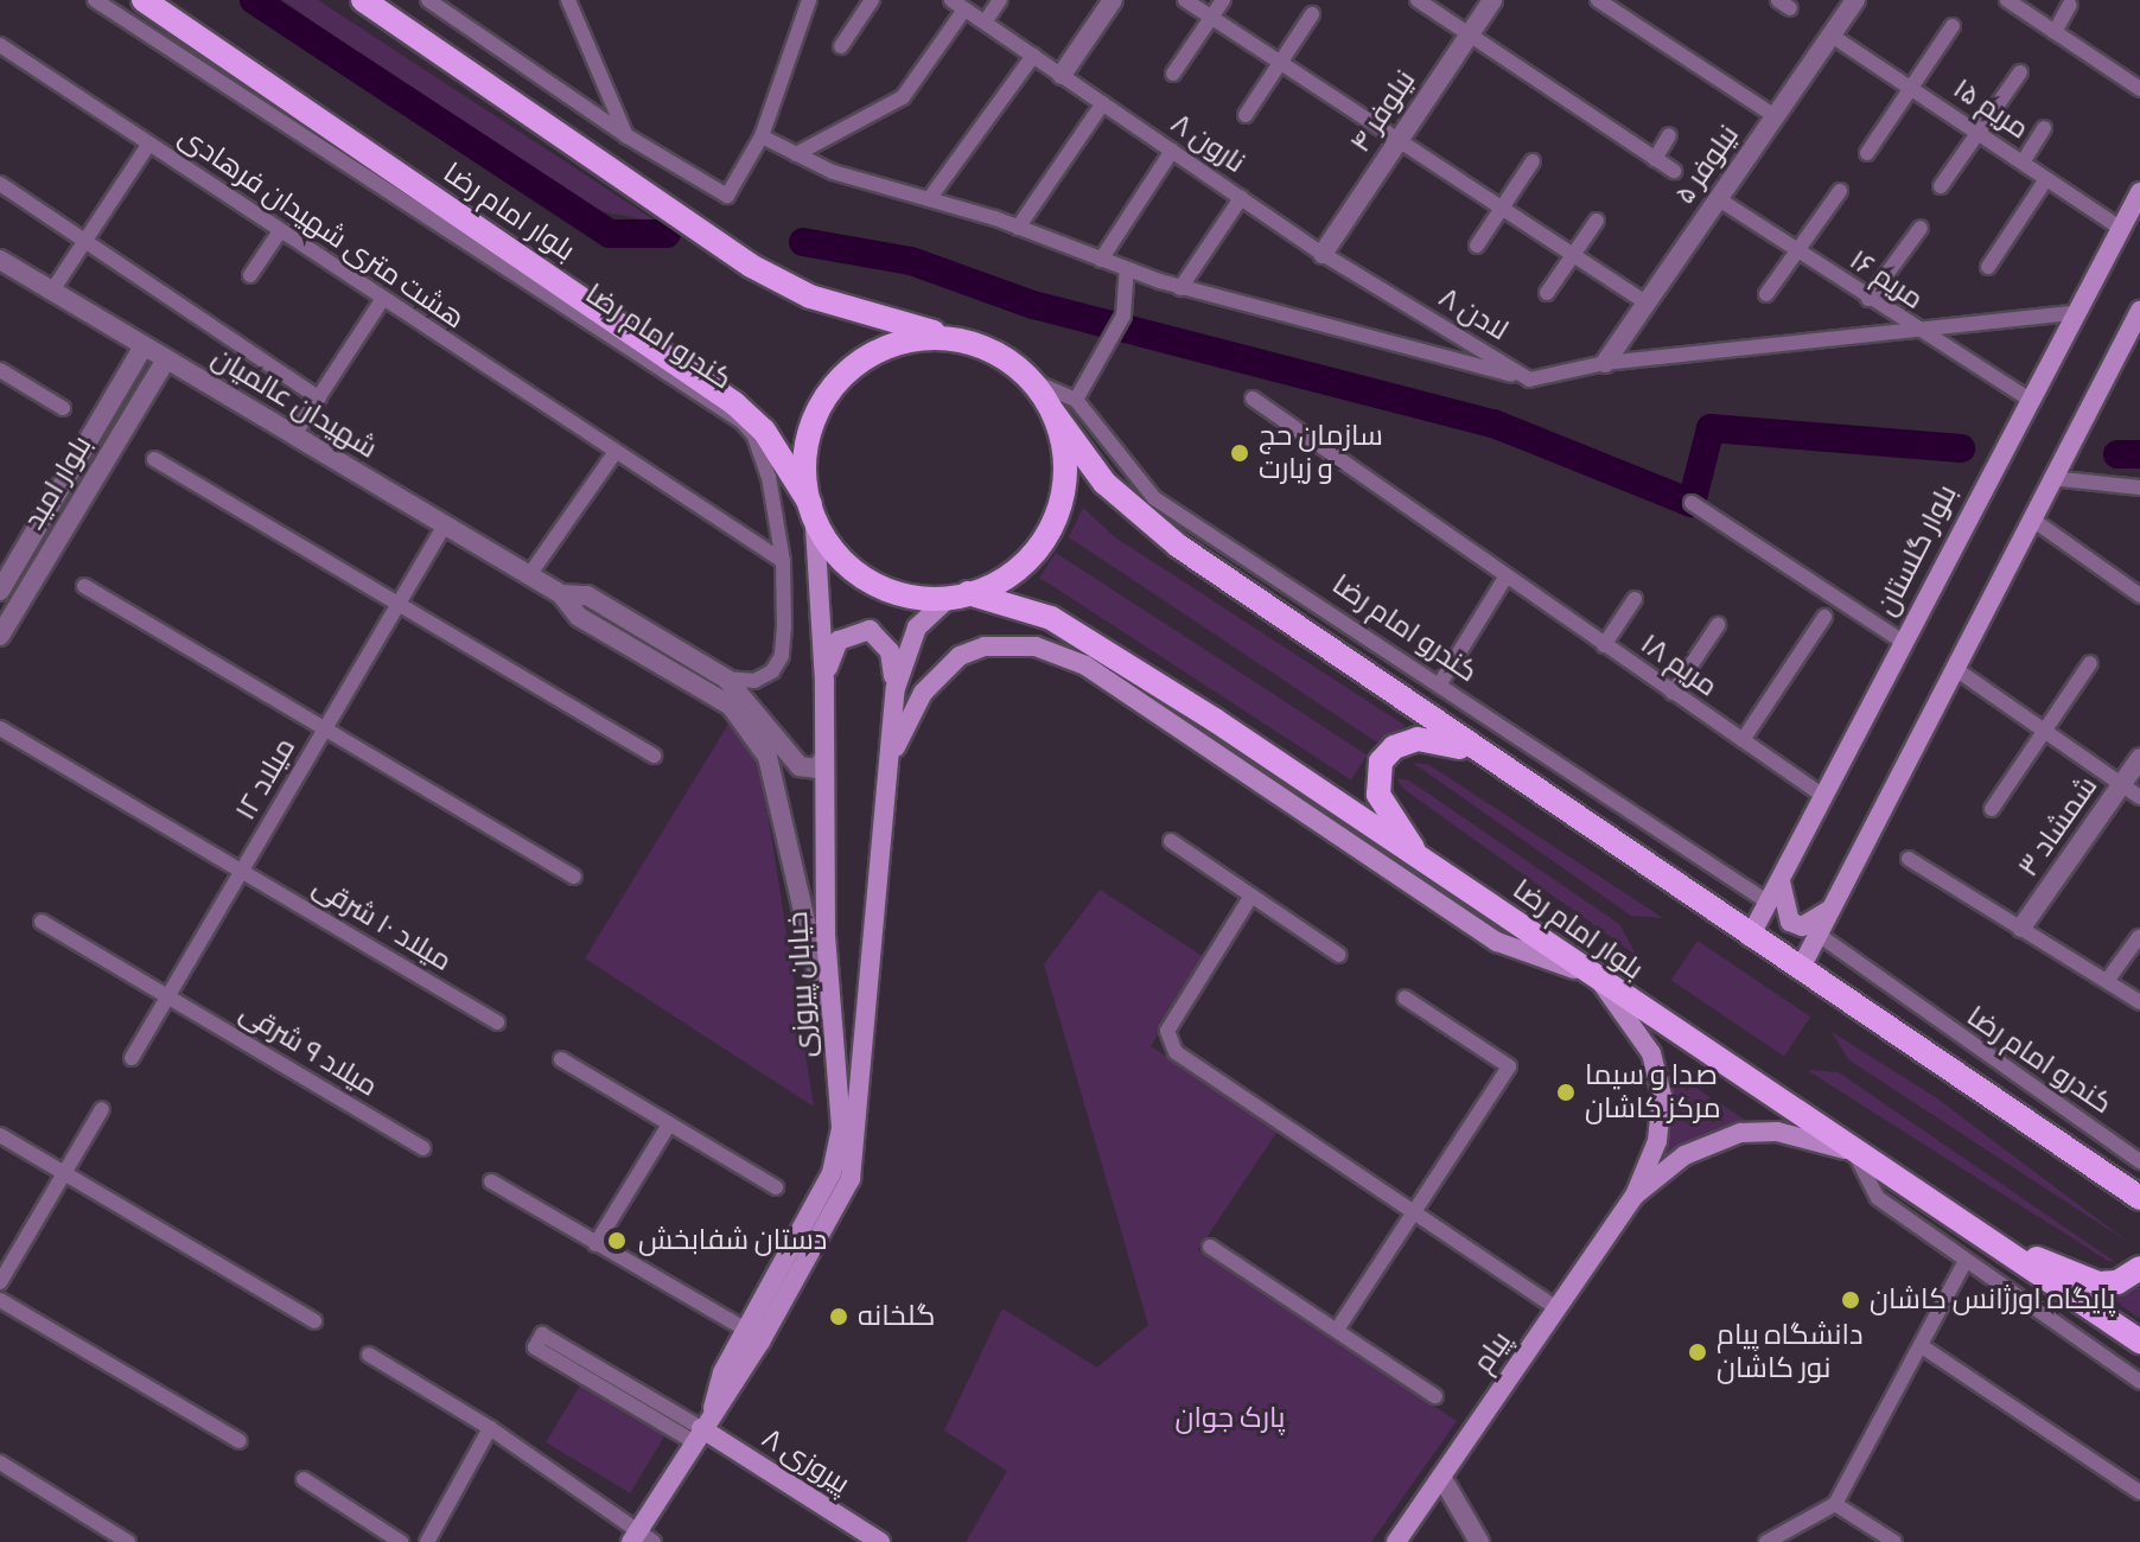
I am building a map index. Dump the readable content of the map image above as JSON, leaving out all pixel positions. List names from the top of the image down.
{
  "streets": {
    "main road": [
      "بلوار امام رضا",
      "بلوار گلستان",
      "خیابان پیروزی",
      "پیام",
      "پیروزی ۸"
    ],
    "street": [
      "مریم ۱۵",
      "نیلوفر ۴",
      "نارون ۸",
      "نیلوفر ۵",
      "هشت متری شهیدان فرهادی",
      "مریم ۱۶",
      "لادن ۸",
      "کندرو امام رضا",
      "شهیدان عالمیان",
      "بلوار امید",
      "مریم ۱۸",
      "میلاد ۱۲",
      "شمشاد ۳",
      "میلاد ۱۰ شرقی",
      "میلاد ۹ شرقی"
    ]
  },
  "crossings": [
    ["مریم ۱۵", "نیلوفر ۵"],
    ["مریم ۱۵", "بلوار گلستان"],
    ["نیلوفر ۴", "نارون ۸"],
    ["نیلوفر ۴", "لادن ۸"],
    ["نارون ۸", "لادن ۸"],
    ["نیلوفر ۵", "مریم ۱۶"],
    ["بلوار امام رضا", "کندرو امام رضا"],
    ["بلوار امام رضا", "خیابان پیروزی"],
    ["هشت متری شهیدان فرهادی", "کندرو امام رضا"],
    ["مریم ۱۶", "بلوار گلستان"],
    ["کندرو امام رضا", "بلوار گلستان"],
    ["کندرو امام رضا", "خیابان پیروزی"],
    ["شهیدان عالمیان", "بلوار امید"],
    ["شهیدان عالمیان", "میلاد ۱۲"],
    ["بلوار گلستان", "مریم ۱۸"],
    ["میلاد ۱۲", "میلاد ۱۰ شرقی"],
    ["میلاد ۱۲", "میلاد ۹ شرقی"],
    ["خیابان پیروزی", "پیروزی ۸"]
  ],
  "parks": ["پارک جوان"],
  "places": [
    "سازمان حج و زیارت",
    "صدا و سیما مرکز کاشان",
    "دستان شفابخش",
    "پایگاه اورژانس کاشان",
    "گلخانه",
    "دانشگاه پیام نور کاشان"
  ]
}
